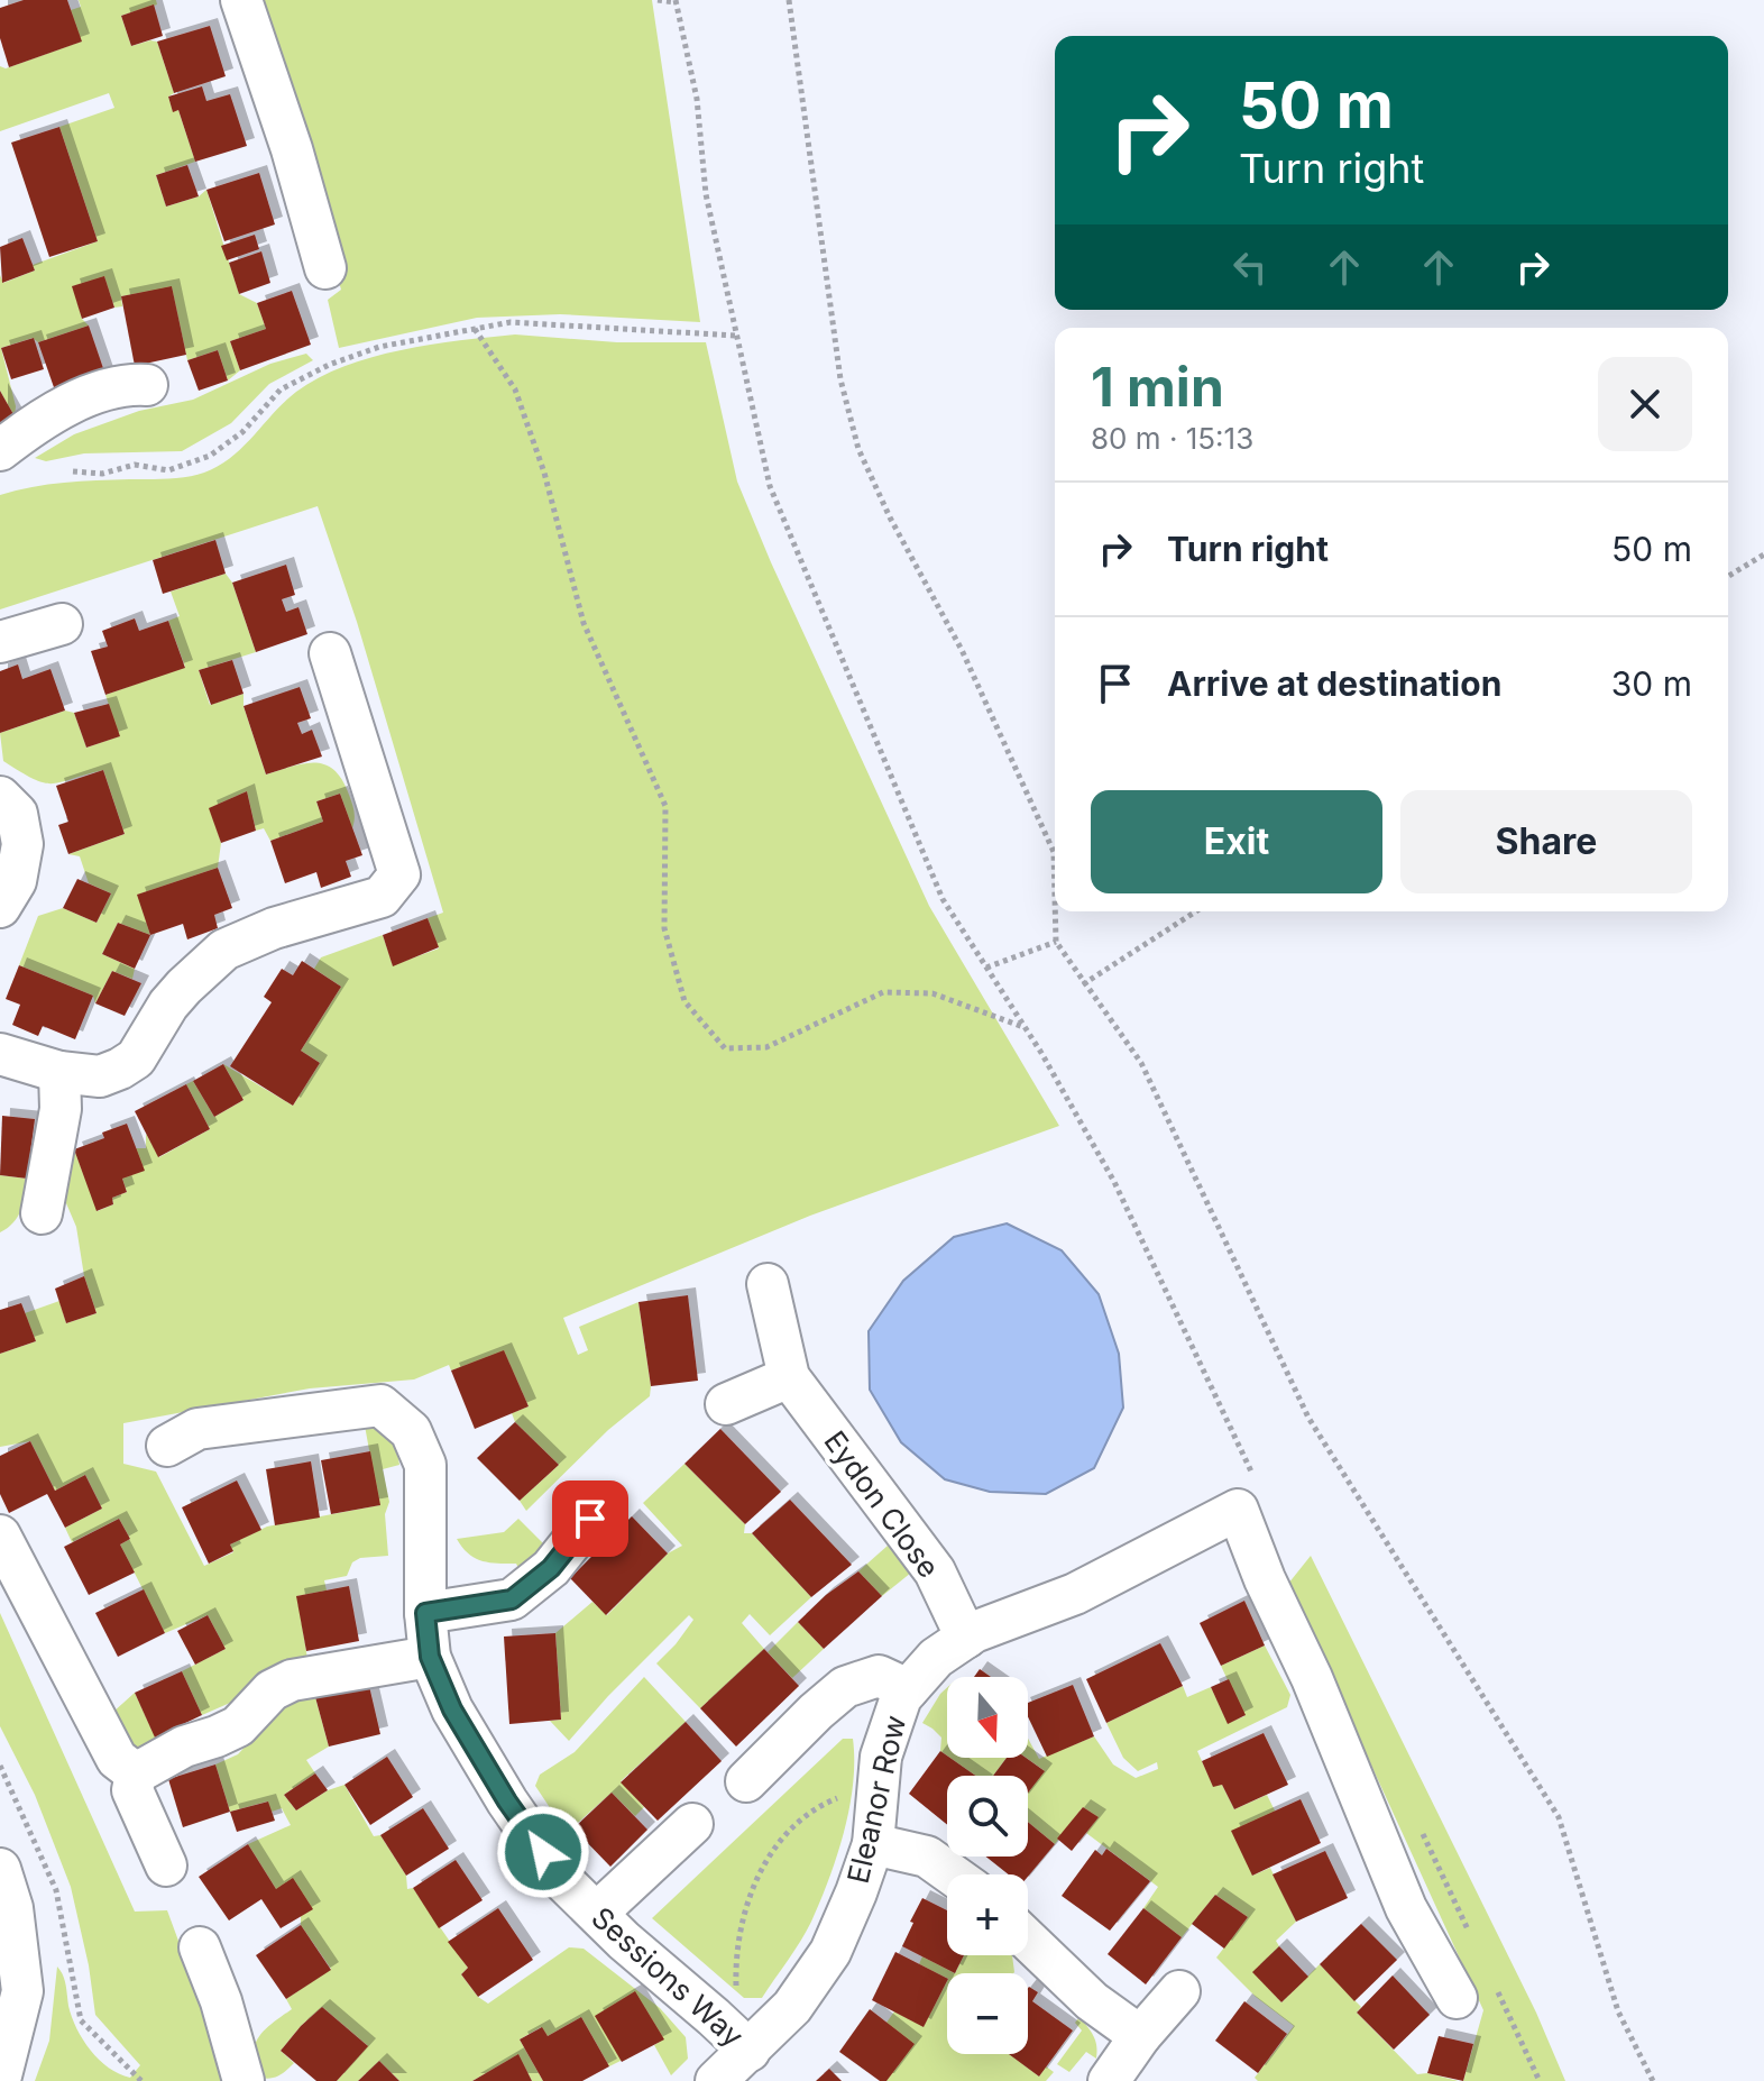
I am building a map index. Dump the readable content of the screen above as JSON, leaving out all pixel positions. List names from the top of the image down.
{
  "streets": {
    "street": ["Eydon Close", "Eleanor Row", "Sessions Way"]
  },
  "crossings": [
    ["Eydon Close", "Eleanor Row"],
    ["Eleanor Row", "Sessions Way"]
  ],
  "north": "bottom",
  "page": {
    "turn": ["50 m", "Turn right"],
    "heading": ["1 min", "80 m · 15:13"],
    "list": [
      {
        "name": "Turn right",
        "value": "50 m"
      },
      {
        "name": "Arrive at destination",
        "value": "30 m"
      }
    ],
    "buttons": ["Exit", "Share"],
    "map_buttons": ["+", "−"]
  }
}
